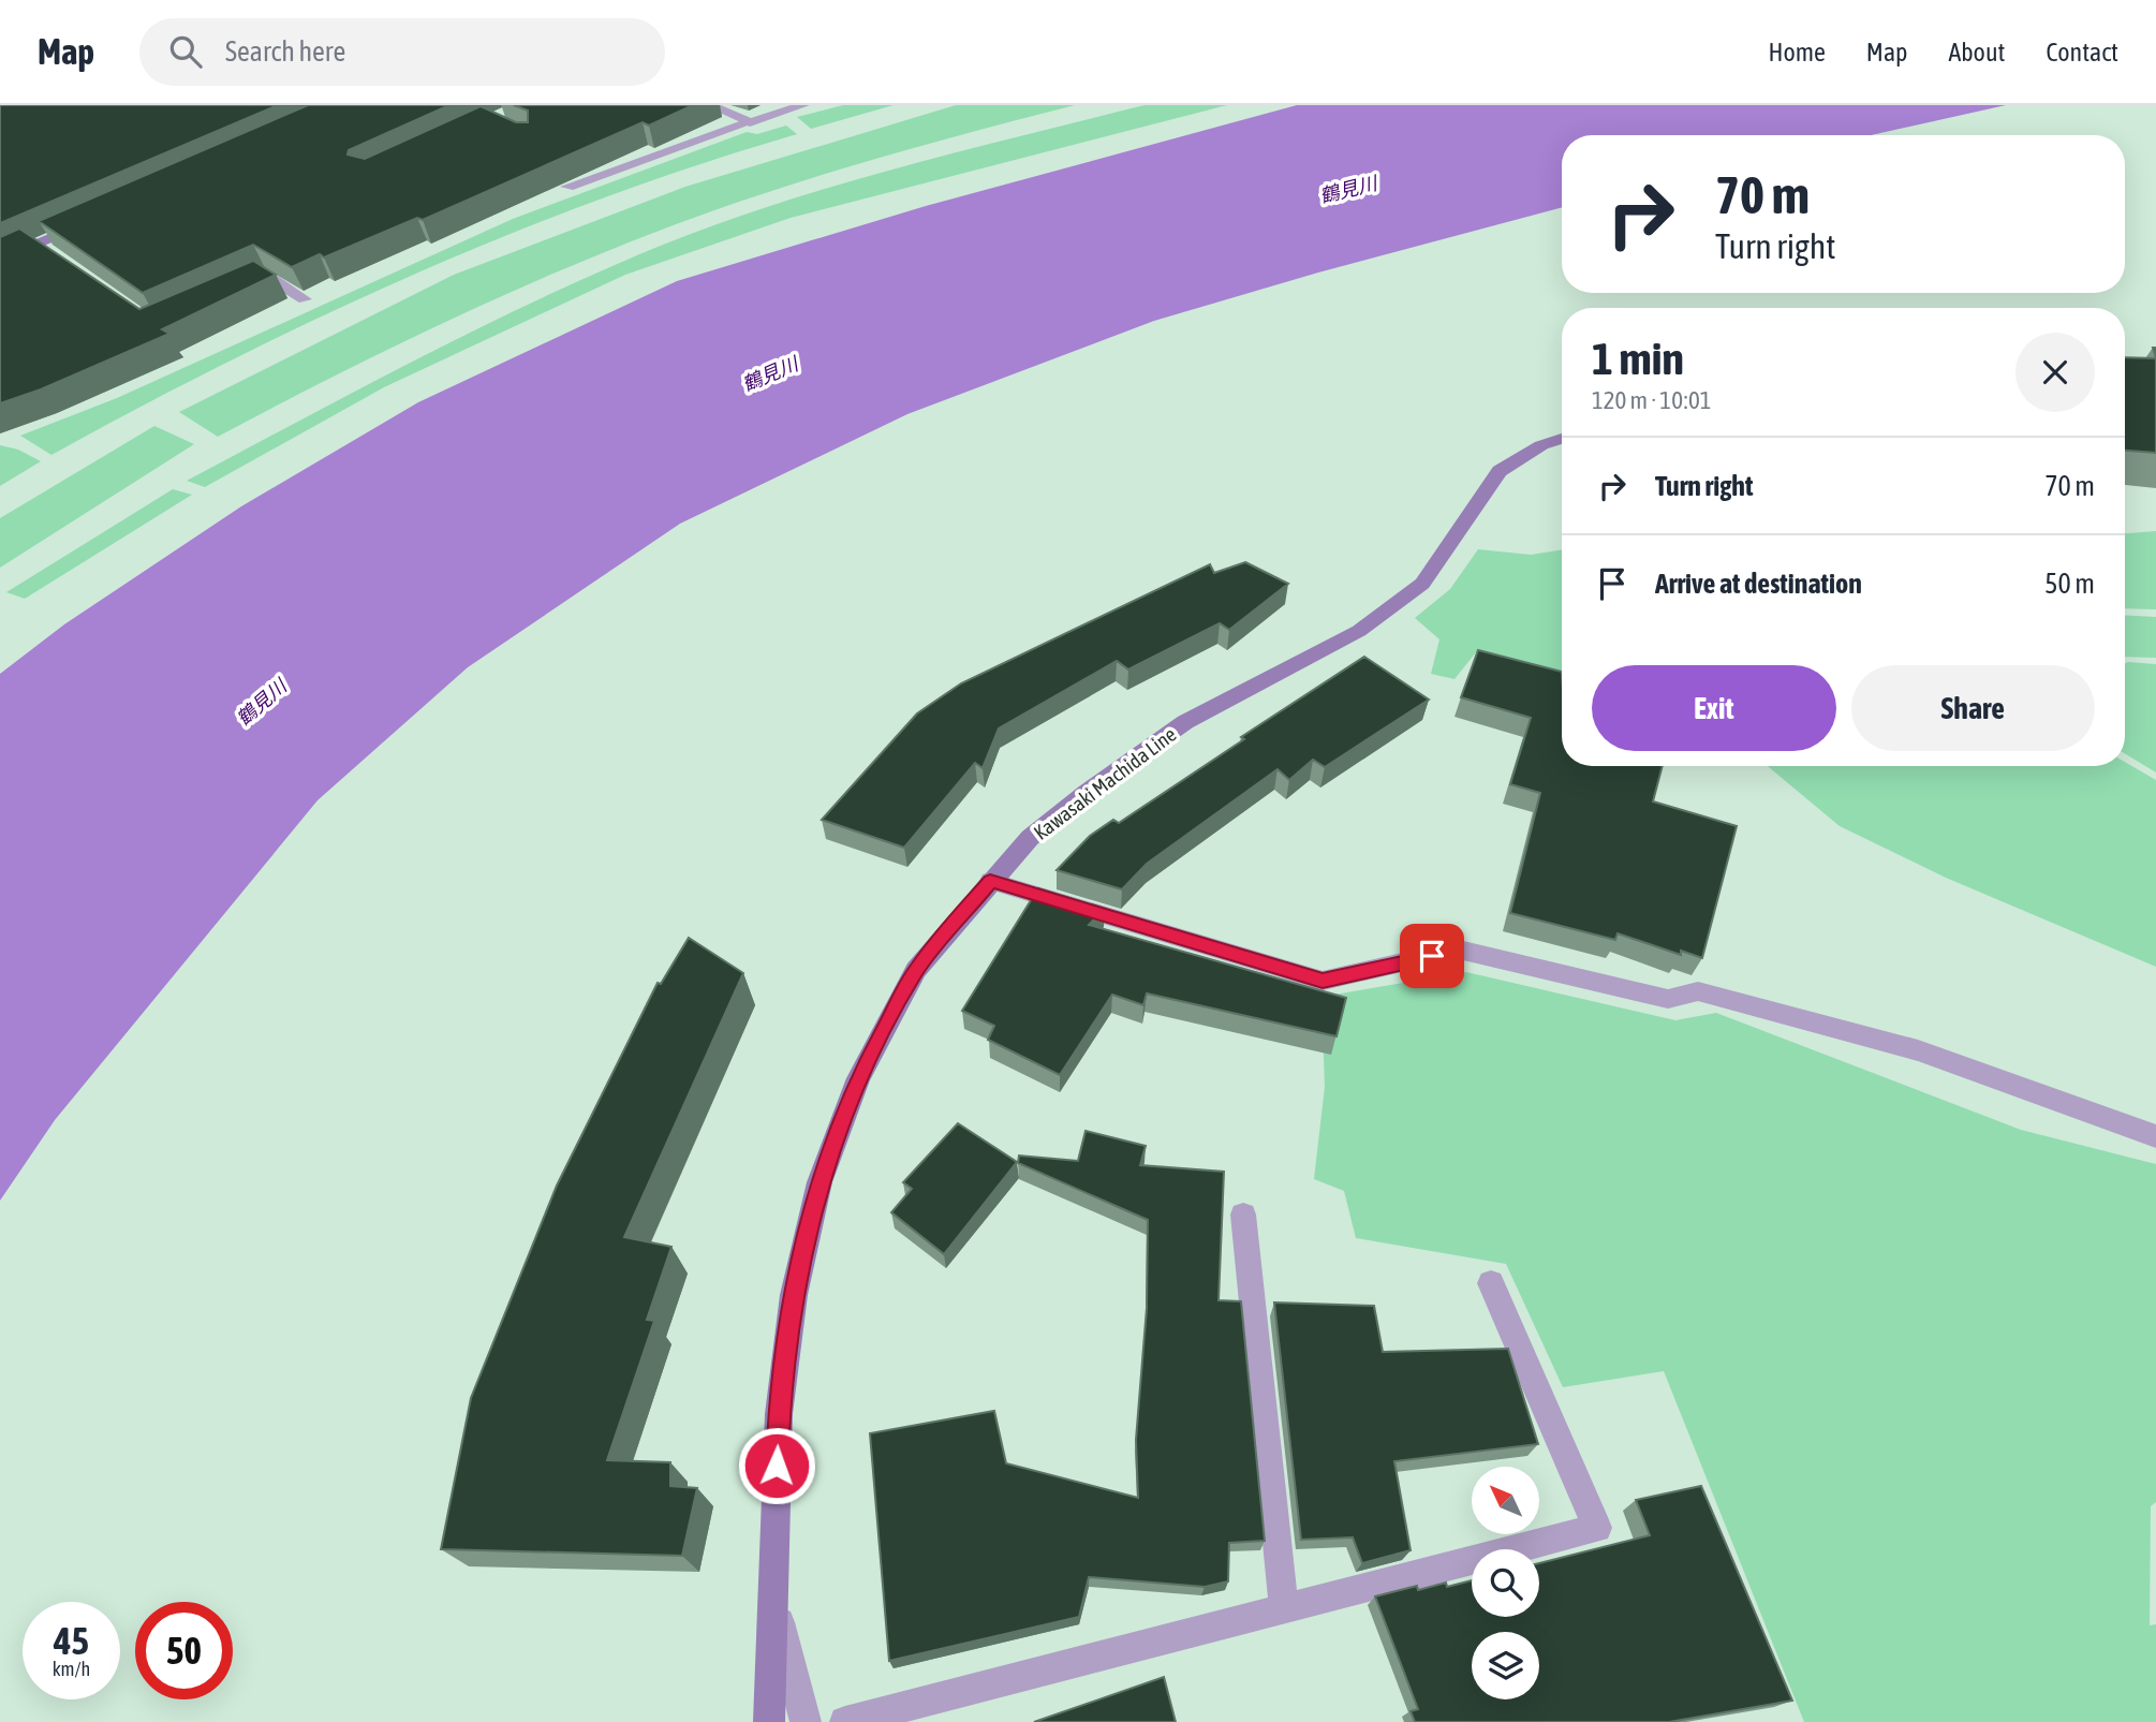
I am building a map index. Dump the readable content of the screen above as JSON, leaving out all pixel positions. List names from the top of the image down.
{
  "streets": {
    "main road": ["Kawasaki Machida Line"]
  },
  "water": ["鶴見川"],
  "north": "top left",
  "page": {
    "header": "Map",
    "search": "Search here",
    "nav": [
      "Home",
      "Map",
      "About",
      "Contact"
    ],
    "turn": ["70 m", "Turn right"],
    "heading": ["1 min", "120 m · 10:01"],
    "list": [
      {
        "name": "Turn right",
        "value": "70 m"
      },
      {
        "name": "Arrive at destination",
        "value": "50 m"
      }
    ],
    "buttons": ["Exit", "Share"],
    "speed": "45 km/h",
    "limit": "50"
  }
}
